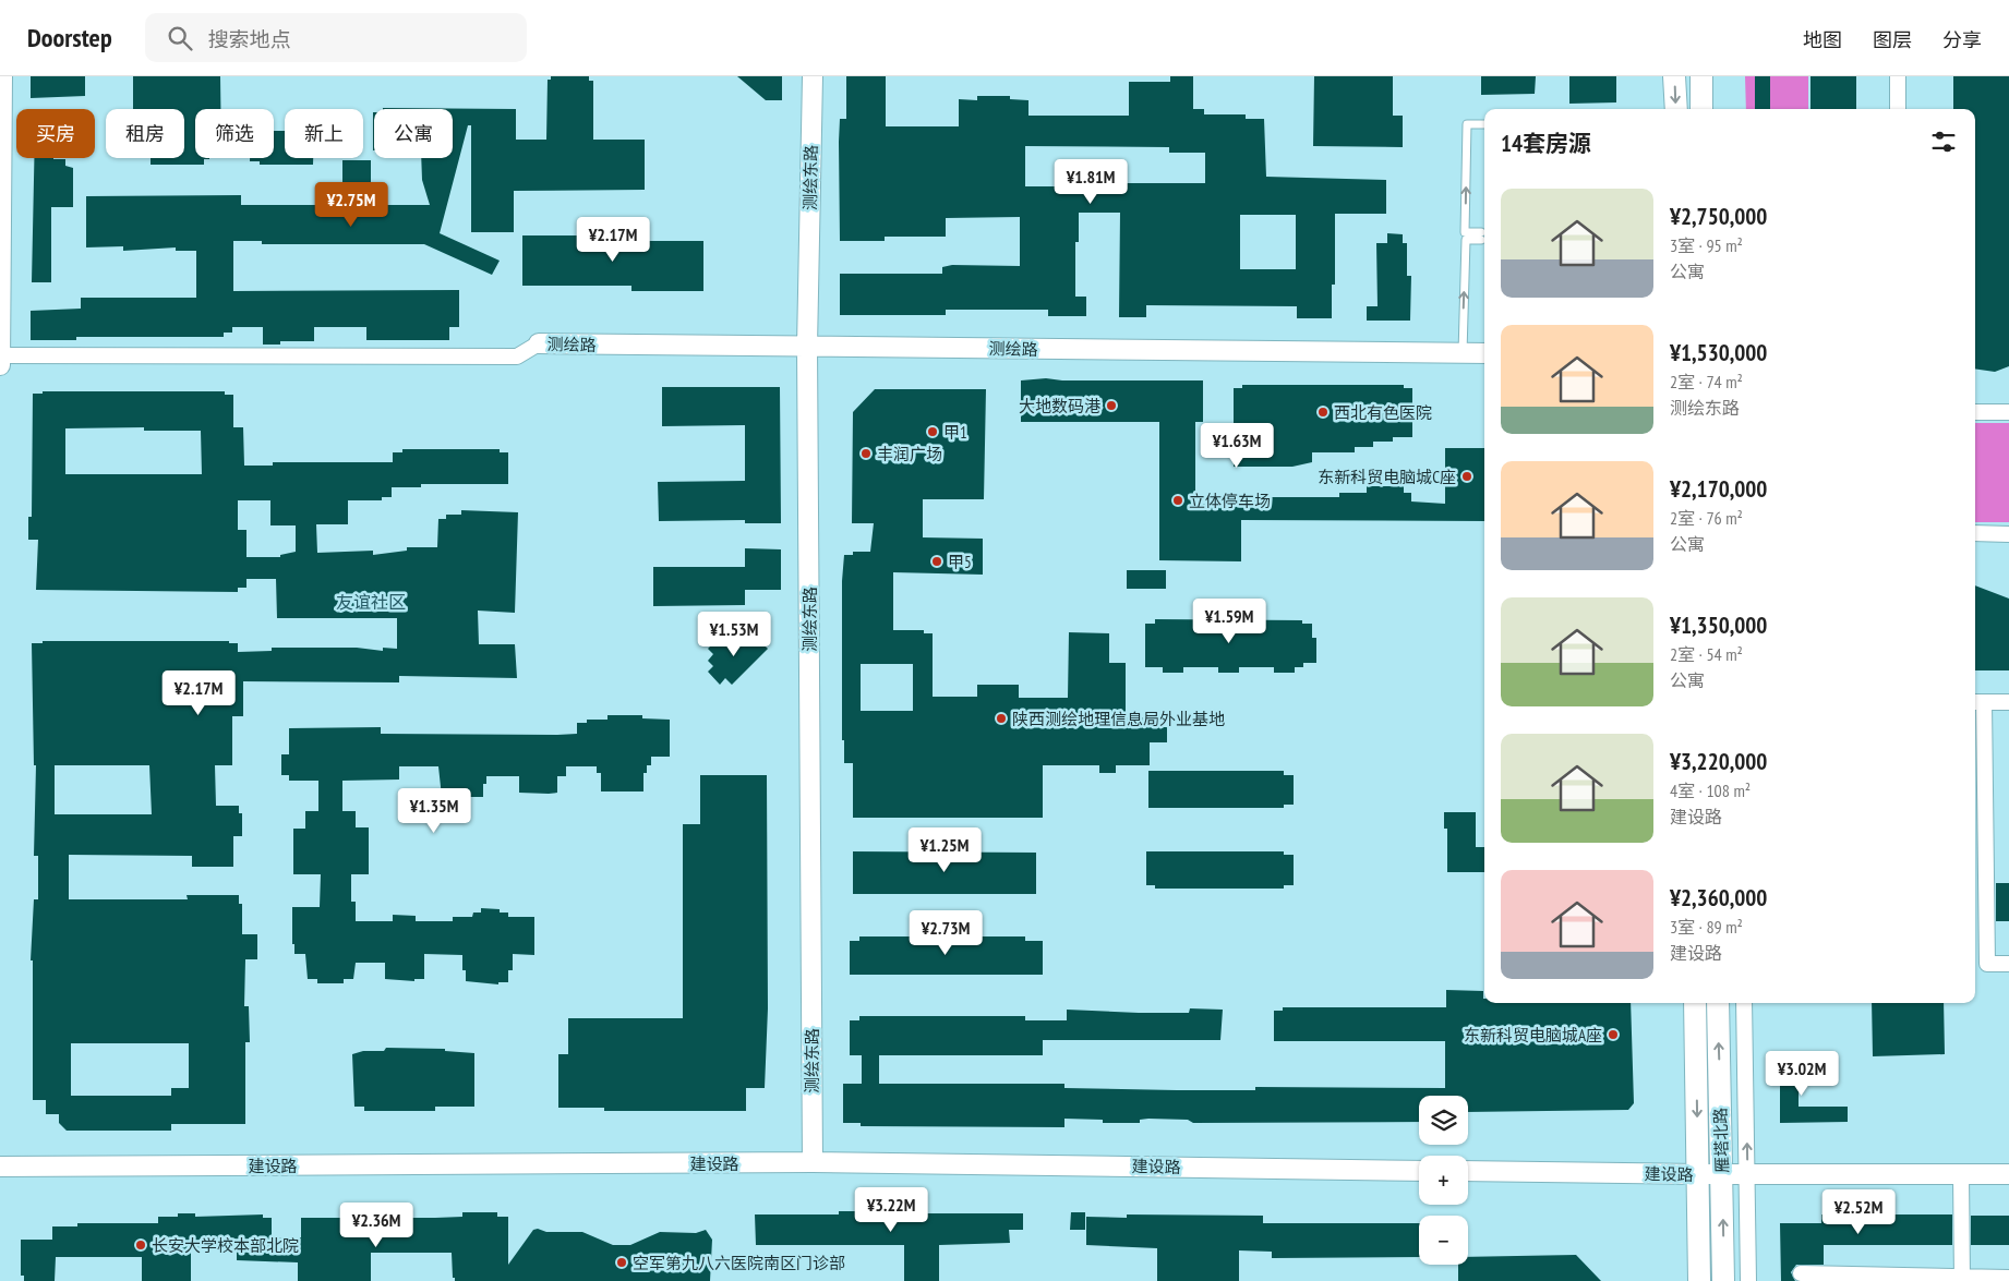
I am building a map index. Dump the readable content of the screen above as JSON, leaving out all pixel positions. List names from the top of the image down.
{
  "streets": {
    "main road": ["雁塔北路"],
    "street": ["测绘东路", "测绘路", "建设路"]
  },
  "crossings": [
    ["测绘东路", "测绘路"],
    ["测绘东路", "建设路"],
    ["雁塔北路", "建设路"]
  ],
  "districts": ["友谊社区"],
  "places": [
    "大地数码港",
    "西北有色医院",
    "甲1",
    "丰润广场",
    "东新科贸电脑城C座",
    "立体停车场",
    "甲5",
    "陕西测绘地理信息局外业基地",
    "东新科贸电脑城A座",
    "长安大学校本部北院",
    "空军第九八六医院南区门诊部"
  ],
  "page": {
    "header": "Doorstep",
    "search": "搜索地点",
    "nav": ["地图", "图层", "分享"],
    "chip": [
      "买房",
      "租房",
      "筛选",
      "新上",
      "公寓"
    ],
    "heading": "14套房源",
    "price": [
      "¥1.81M",
      "¥2.75M",
      "¥2.17M",
      "¥1.63M",
      "¥1.59M",
      "¥1.53M",
      "¥2.17M",
      "¥1.35M",
      "¥1.25M",
      "¥2.73M",
      "¥3.02M",
      "¥3.22M",
      "¥2.52M",
      "¥2.36M"
    ],
    "list": [
      {
        "name": "¥2,750,000",
        "note": "3室 · 95 m² · 公寓"
      },
      {
        "name": "¥1,530,000",
        "note": "2室 · 74 m² · 测绘东路"
      },
      {
        "name": "¥2,170,000",
        "note": "2室 · 76 m² · 公寓"
      },
      {
        "name": "¥1,350,000",
        "note": "2室 · 54 m² · 公寓"
      },
      {
        "name": "¥3,220,000",
        "note": "4室 · 108 m² · 建设路"
      },
      {
        "name": "¥2,360,000",
        "note": "3室 · 89 m² · 建设路"
      }
    ],
    "map_buttons": ["+", "−"]
  }
}
